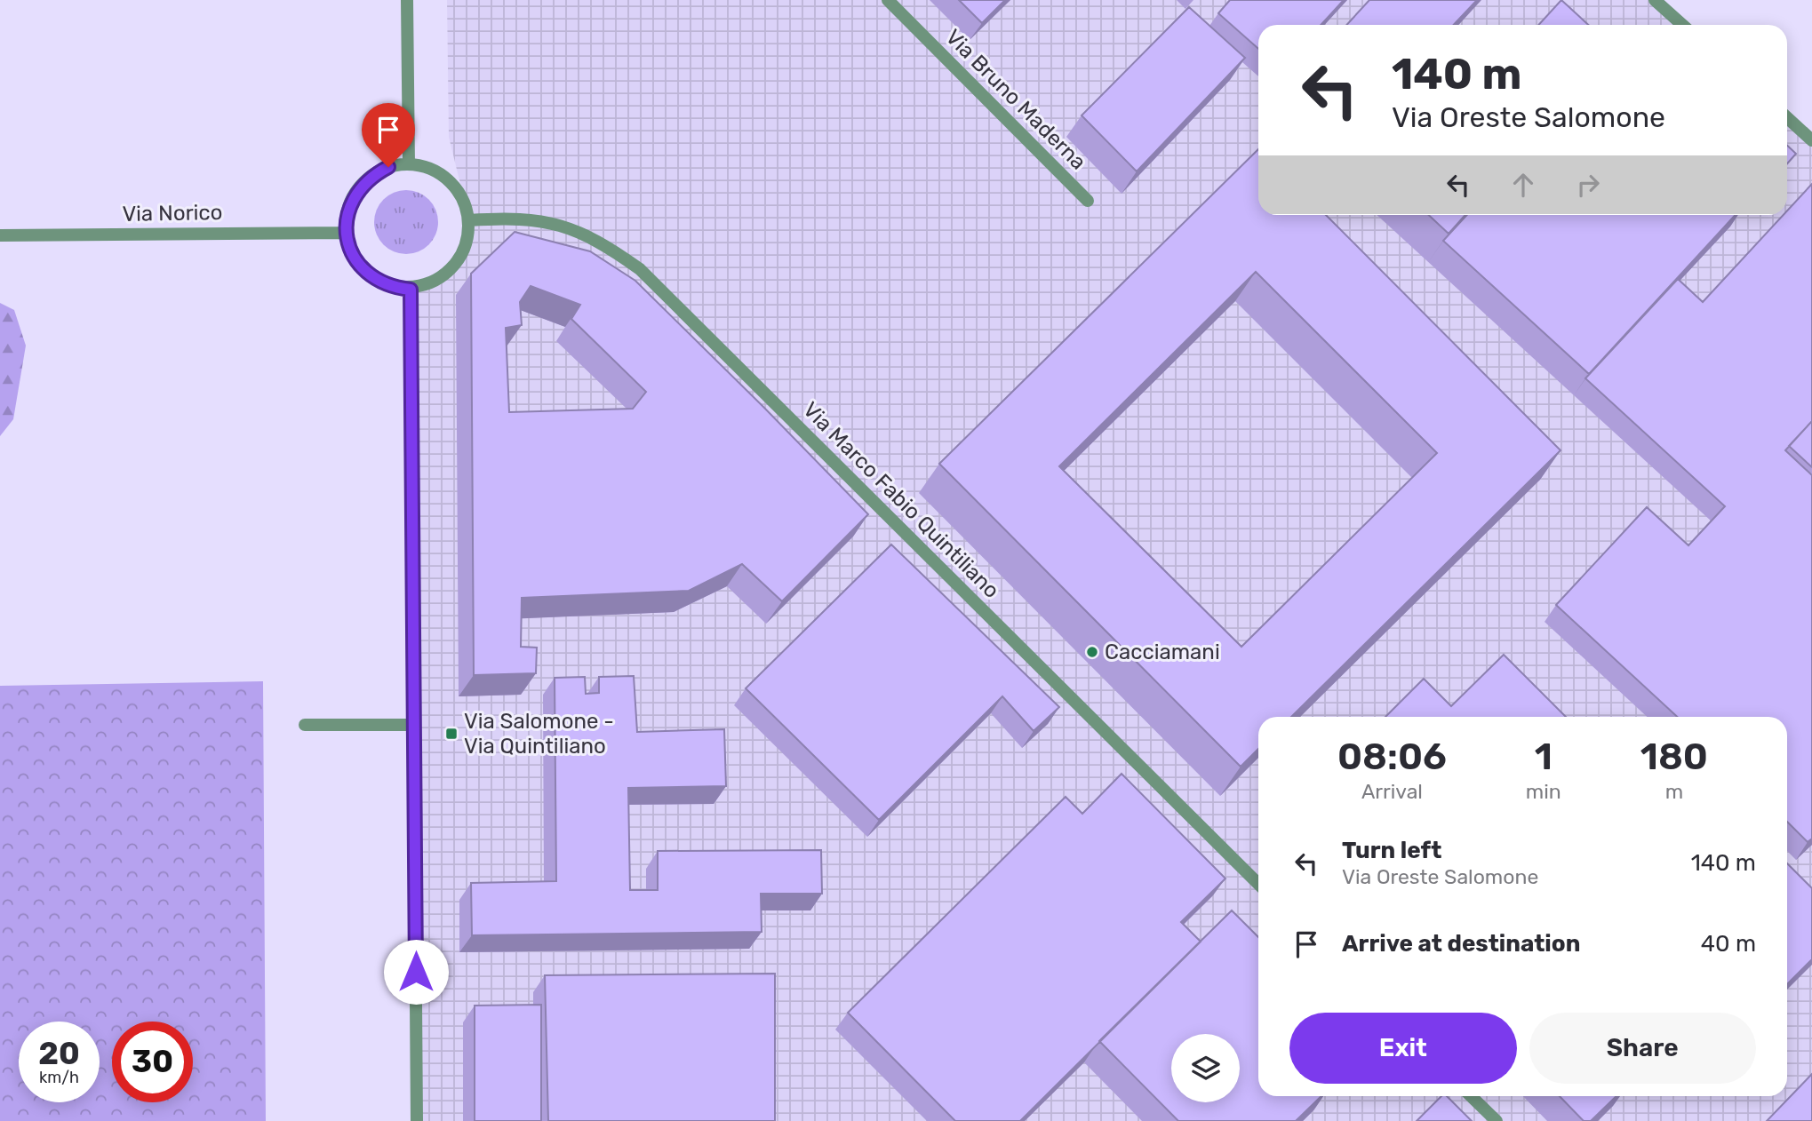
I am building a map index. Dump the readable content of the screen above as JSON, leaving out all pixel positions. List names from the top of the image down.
{
  "streets": {
    "street": ["Via Bruno Maderna", "Via Norico", "Via Marco Fabio Quintiliano"]
  },
  "crossings": [
    ["Via Norico", "Via Marco Fabio Quintiliano"]
  ],
  "places": {
    "other": ["Cacciamani"],
    "transit": ["Via Salomone - Via Quintiliano"]
  },
  "page": {
    "turn": ["140 m", "Via Oreste Salomone"],
    "eta": [
      "08:06",
      "Arrival",
      "1",
      "min",
      "180",
      "m"
    ],
    "list": [
      {
        "name": "Turn left",
        "note": "Via Oreste Salomone",
        "value": "140 m"
      },
      {
        "name": "Arrive at destination",
        "value": "40 m"
      }
    ],
    "buttons": ["Exit", "Share"],
    "speed": "20 km/h",
    "limit": "30"
  }
}
